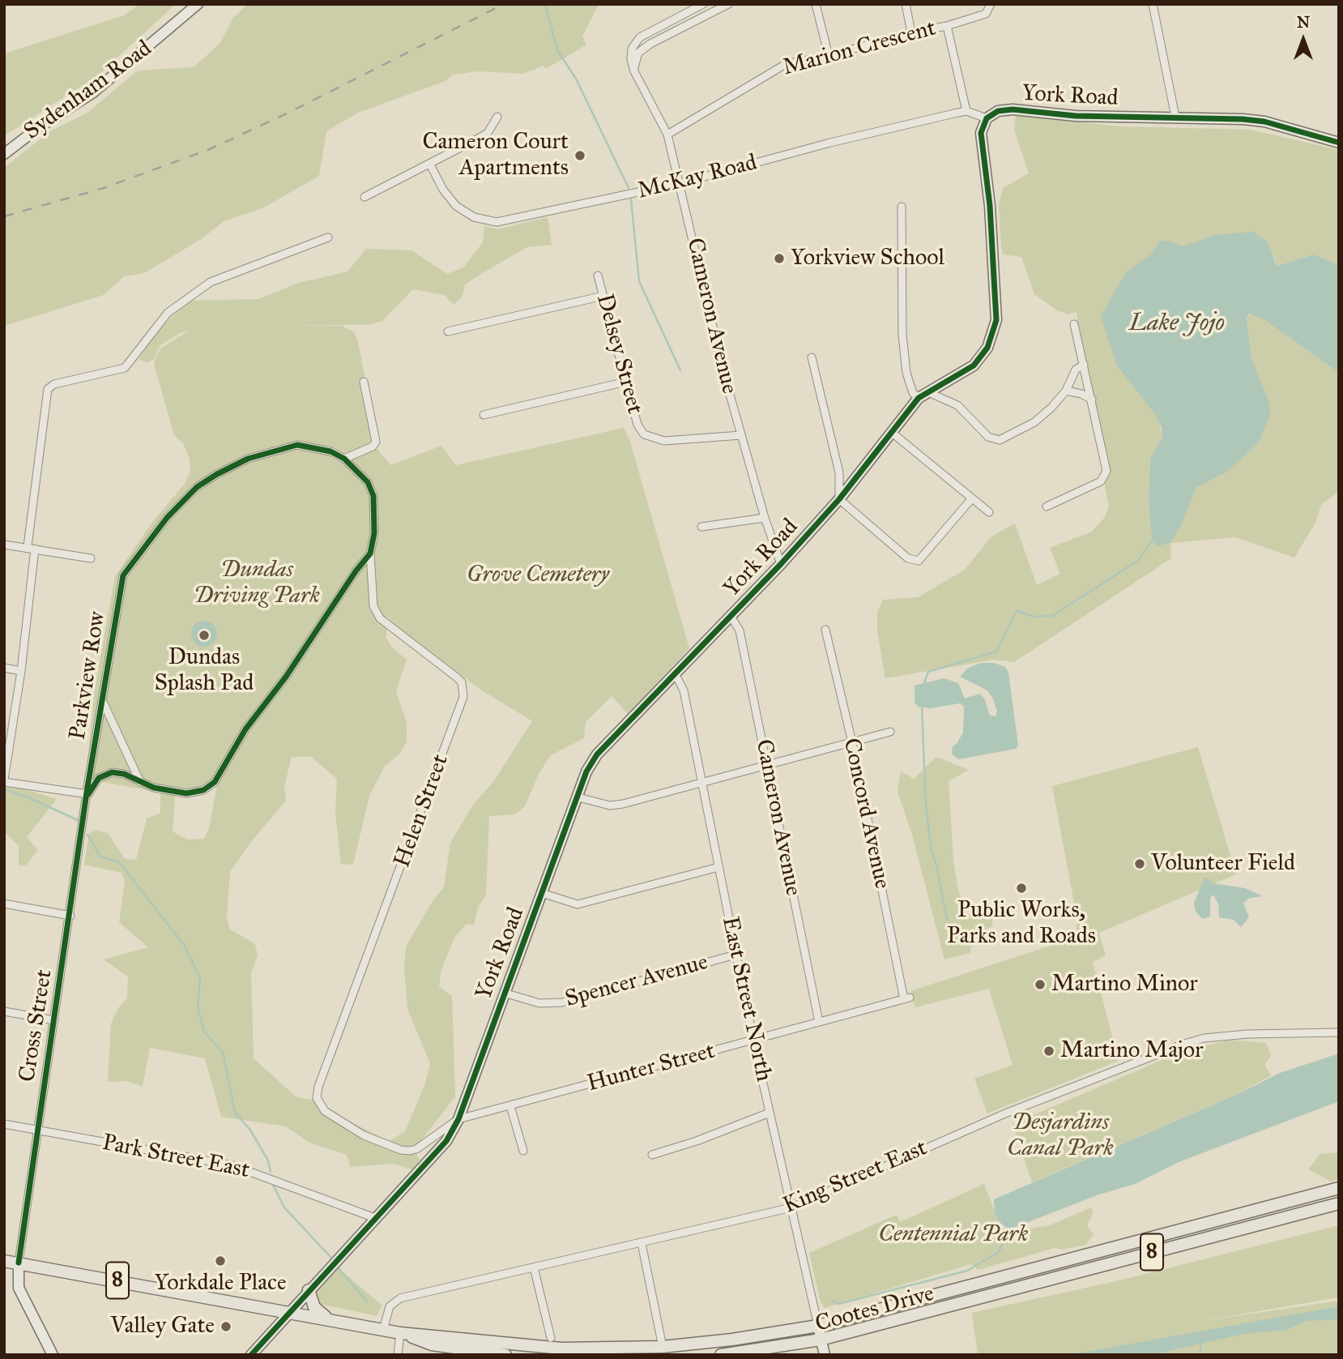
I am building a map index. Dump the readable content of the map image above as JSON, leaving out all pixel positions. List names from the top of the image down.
{
  "streets": {
    "main road": ["8", "Cootes Drive"],
    "street": [
      "Marion Crescent",
      "Sydenham Road",
      "York Road",
      "McKay Road",
      "Cameron Avenue",
      "Delsey Street",
      "Parkview Row",
      "Helen Street",
      "Concord Avenue",
      "Spencer Avenue",
      "East Street North",
      "Cross Street",
      "Hunter Street",
      "Park Street East",
      "King Street East"
    ]
  },
  "crossings": [
    ["Marion Crescent", "McKay Road"],
    ["Marion Crescent", "Cameron Avenue"],
    ["York Road", "Cameron Avenue"],
    ["York Road", "Helen Street"],
    ["York Road", "Spencer Avenue"],
    ["York Road", "East Street North"],
    ["York Road", "Hunter Street"],
    ["York Road", "Park Street East"],
    ["York Road", "8"],
    ["York Road", "Cootes Drive"],
    ["McKay Road", "Cameron Avenue"],
    ["Cameron Avenue", "Delsey Street"],
    ["Cameron Avenue", "Hunter Street"],
    ["Parkview Row", "Helen Street"],
    ["Parkview Row", "Cross Street"],
    ["Helen Street", "Hunter Street"],
    ["Concord Avenue", "Hunter Street"],
    ["Spencer Avenue", "East Street North"],
    ["East Street North", "Hunter Street"],
    ["East Street North", "King Street East"],
    ["East Street North", "Cootes Drive"],
    ["Cross Street", "Park Street East"],
    ["Cross Street", "8"],
    ["King Street East", "Cootes Drive"],
    ["8", "Cootes Drive"]
  ],
  "water": ["Lake Jojo"],
  "parks": [
    "Dundas Driving Park",
    "Grove Cemetery",
    "Desjardins Canal Park",
    "Centennial Park"
  ],
  "places": [
    "Cameron Court Apartments",
    "Yorkview School",
    "Dundas Splash Pad",
    "Volunteer Field",
    "Public Works, Parks and Roads",
    "Martino Minor",
    "Martino Major",
    "Yorkdale Place",
    "Valley Gate"
  ],
  "north": "top"
}
